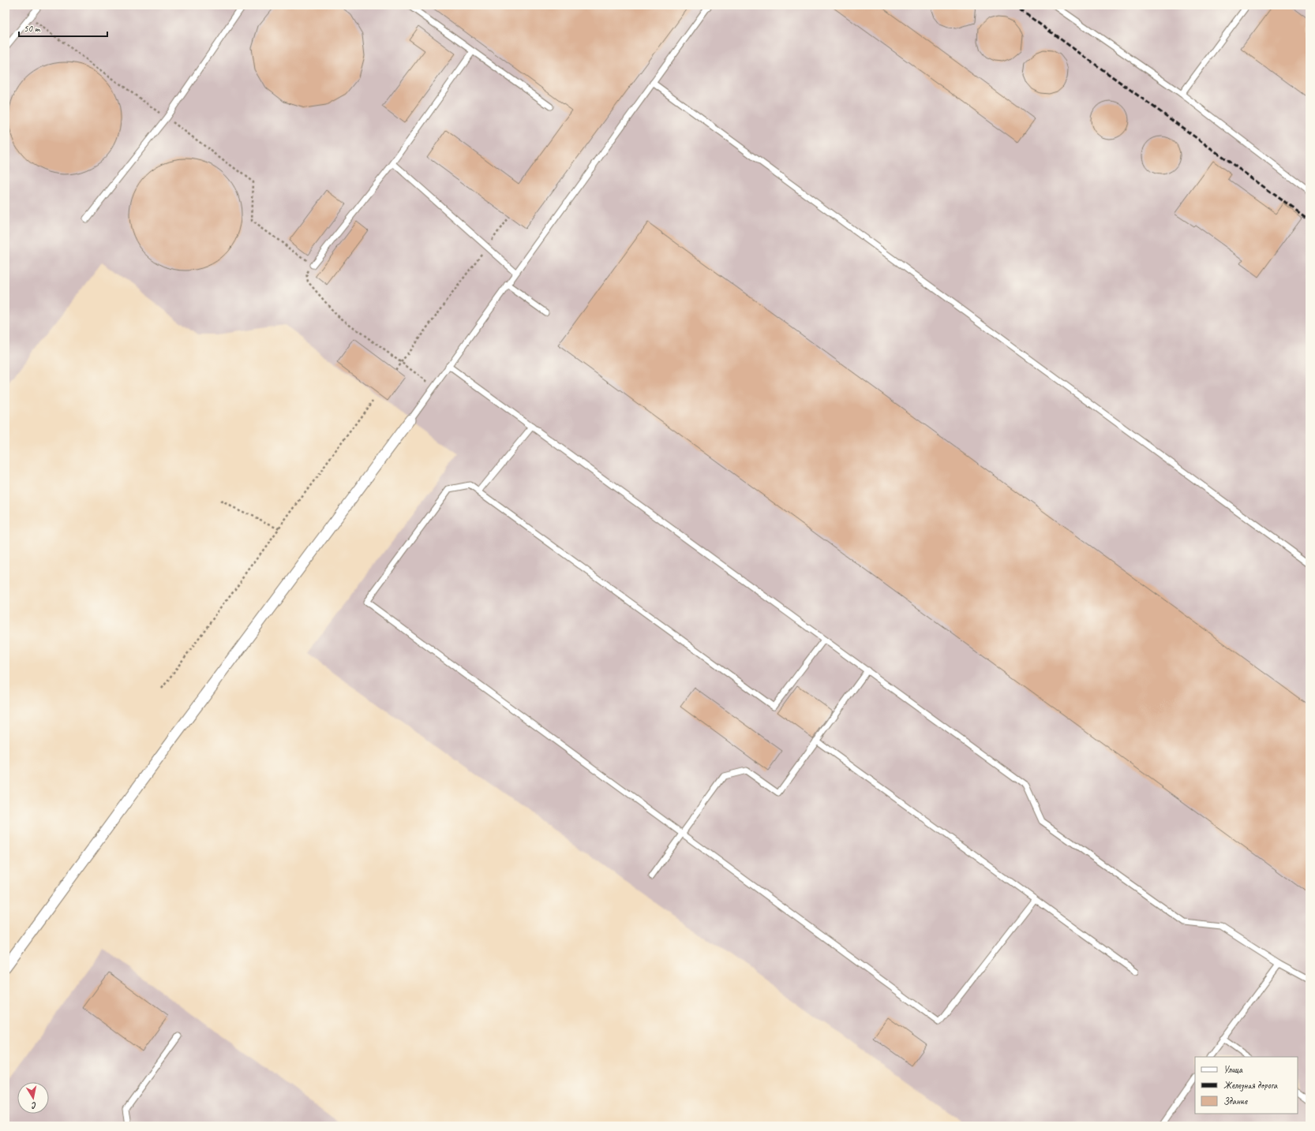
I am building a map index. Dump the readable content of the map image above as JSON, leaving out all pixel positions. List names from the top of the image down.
{
  "legend": ["Улица", "Железная дорога", "Здание"],
  "scale_bar": "50 m",
  "north": "bottom"
}
